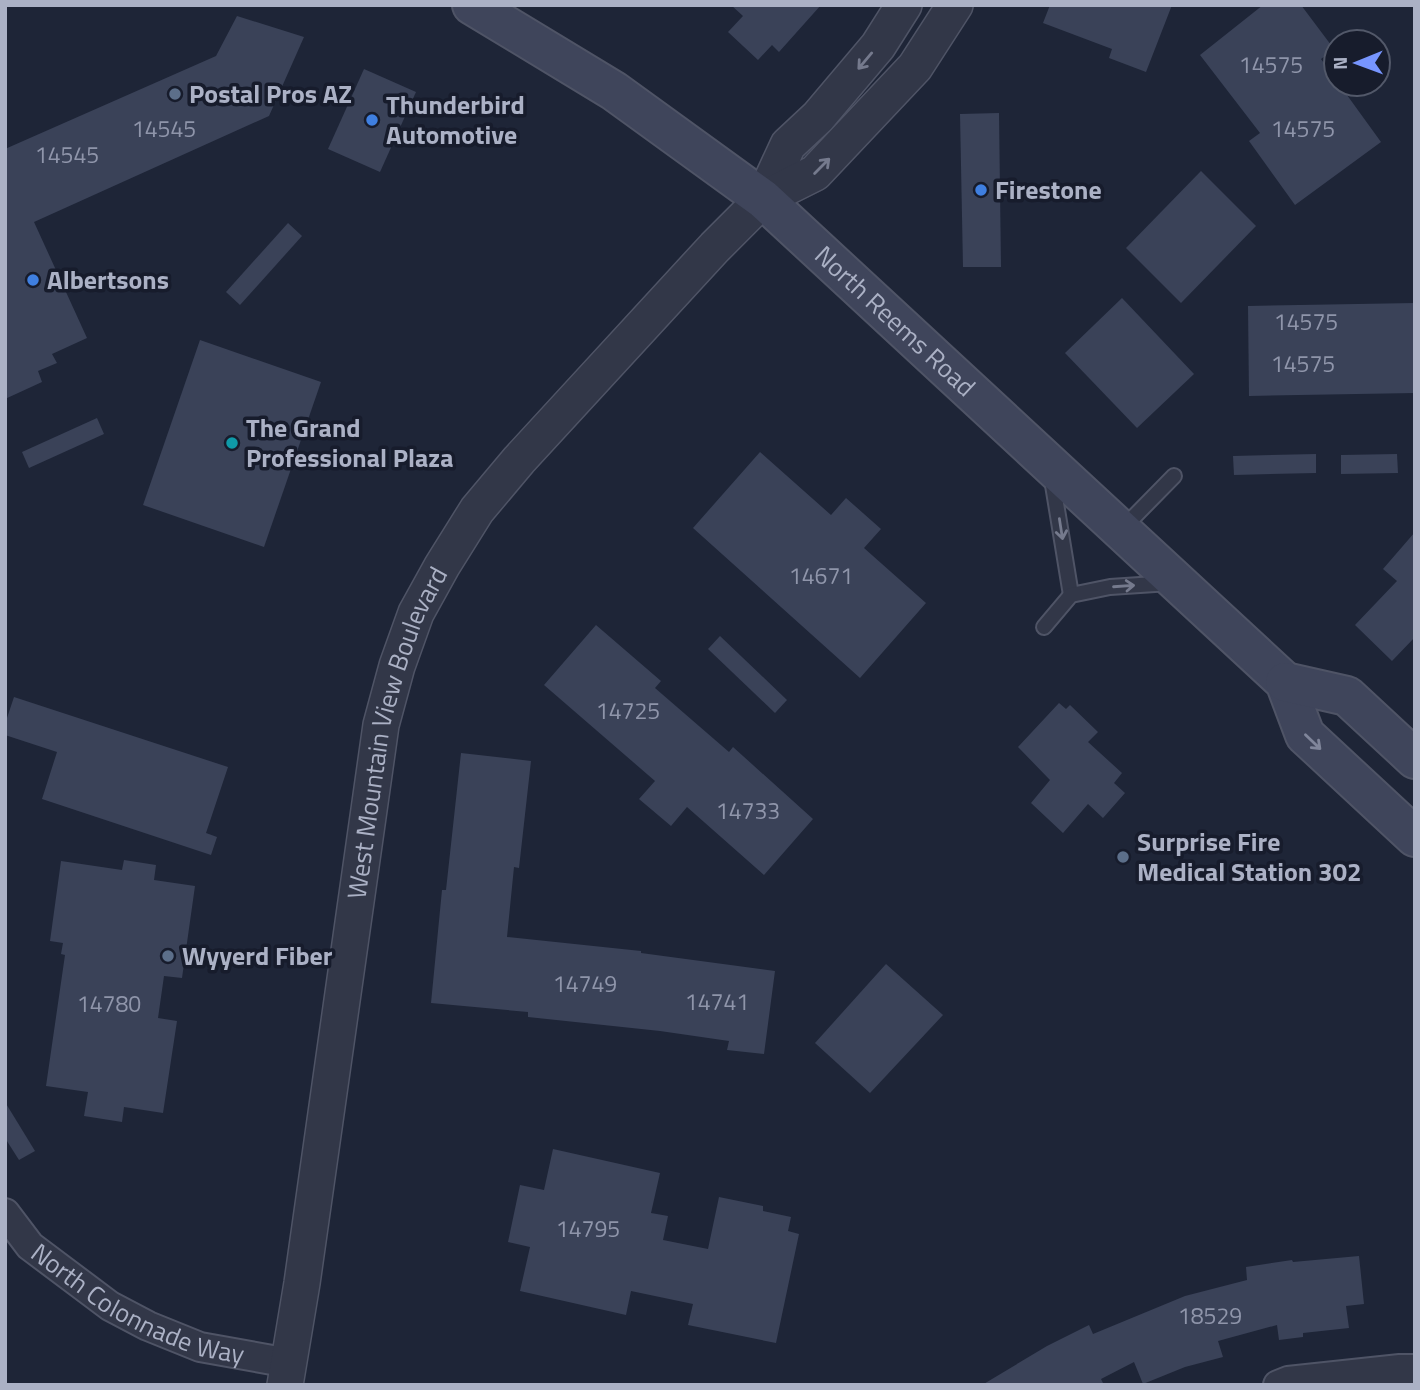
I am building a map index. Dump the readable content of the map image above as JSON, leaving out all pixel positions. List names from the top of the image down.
{
  "streets": {
    "main road": ["North Reems Road"],
    "street": ["West Mountain View Boulevard", "North Colonnade Way"]
  },
  "crossings": [
    ["North Reems Road", "West Mountain View Boulevard"],
    ["West Mountain View Boulevard", "North Colonnade Way"]
  ],
  "places": [
    "Postal Pros AZ",
    "Thunderbird Automotive",
    "Firestone",
    "Albertsons",
    "The Grand Professional Plaza",
    "Surprise Fire Medical Station 302",
    "Wyyerd Fiber"
  ],
  "house_numbers": [
    "14575",
    "14545",
    "14575",
    "14545",
    "14575",
    "14575",
    "14671",
    "14725",
    "14733",
    "14749",
    "14741",
    "14780",
    "14795",
    "18529"
  ],
  "north": "left"
}
